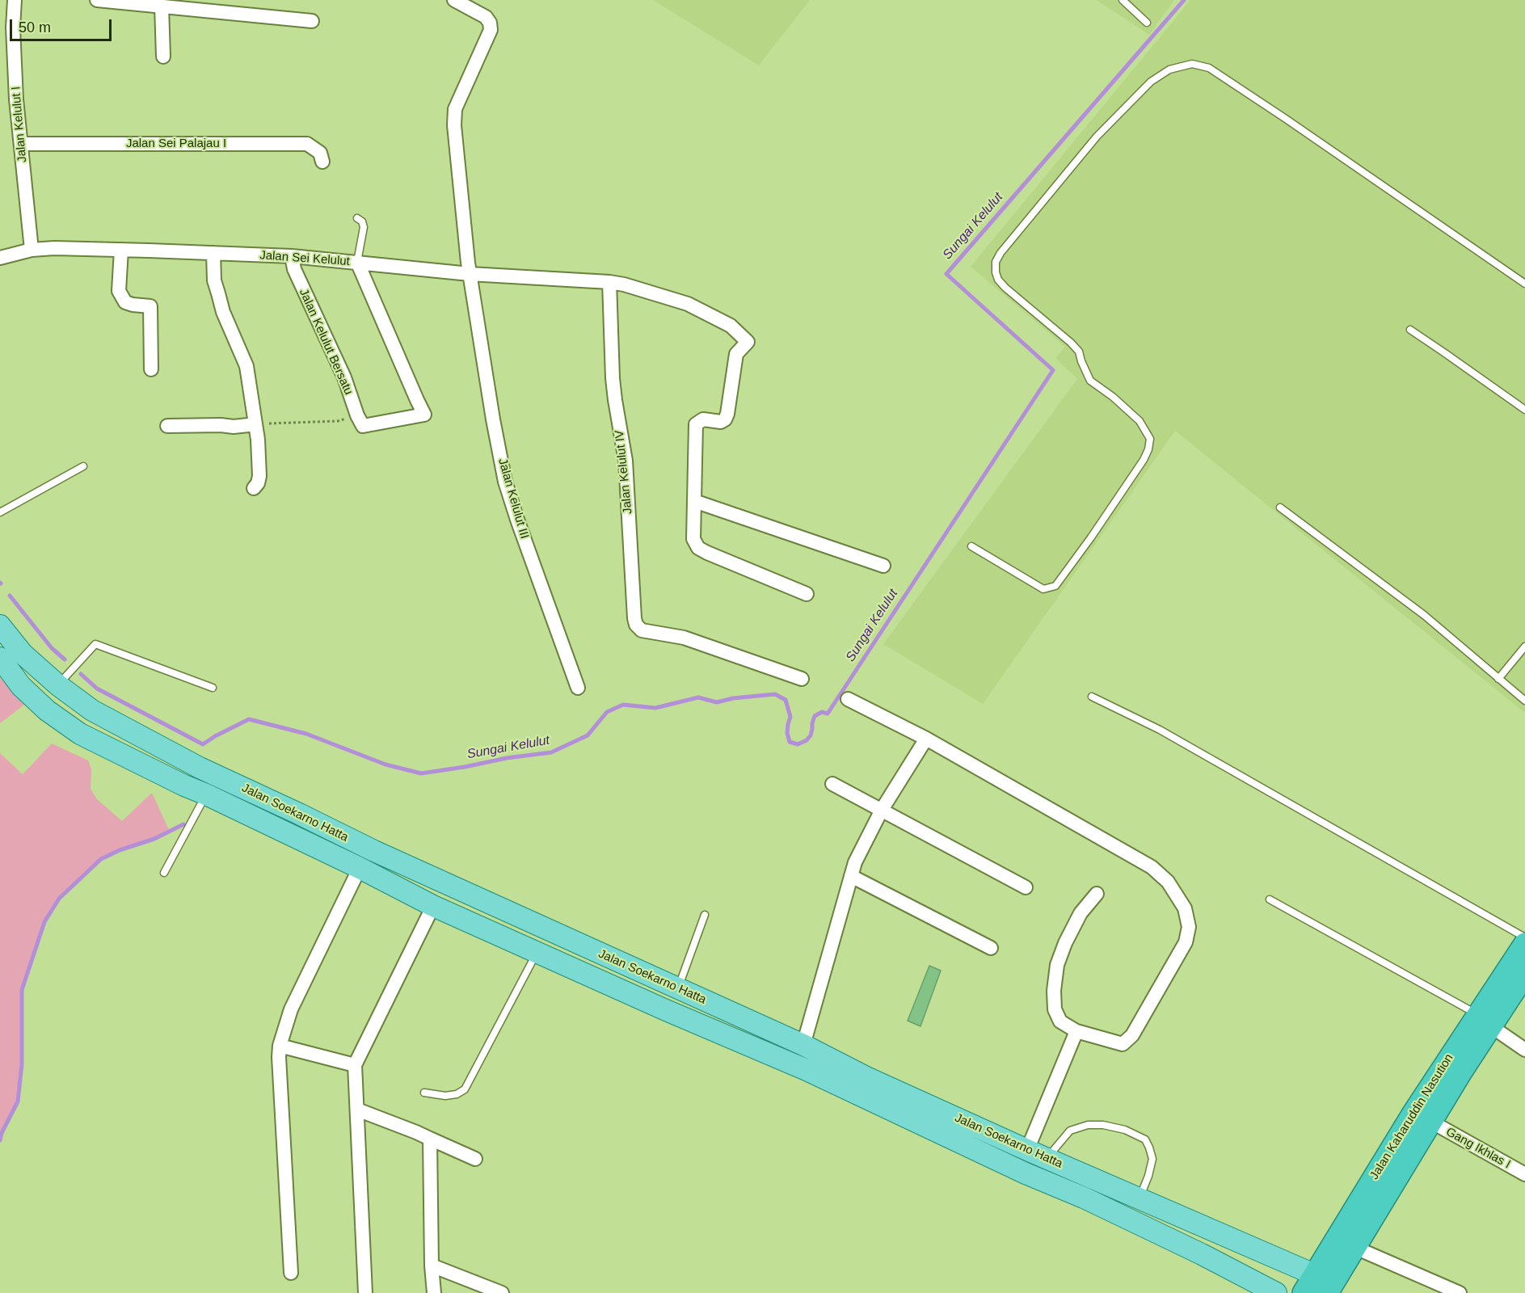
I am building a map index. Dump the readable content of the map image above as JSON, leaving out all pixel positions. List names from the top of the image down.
{
  "streets": {
    "highway": ["Jalan Kaharuddin Nasution"],
    "main road": ["Jalan Soekarno Hatta"],
    "street": [
      "Jalan Kelulut I",
      "Jalan Sei Palajau I",
      "Jalan Sei Kelulut",
      "Jalan Kelulut Bersatu",
      "Jalan Kelulut IV",
      "Jalan Kelulut III",
      "Gang Ikhlas I"
    ]
  },
  "crossings": [
    ["Jalan Kelulut I", "Jalan Sei Palajau I"],
    ["Jalan Kelulut I", "Jalan Sei Kelulut"],
    ["Jalan Sei Kelulut", "Jalan Kelulut Bersatu"],
    ["Jalan Sei Kelulut", "Jalan Kelulut IV"],
    ["Jalan Sei Kelulut", "Jalan Kelulut III"],
    ["Jalan Soekarno Hatta", "Jalan Kaharuddin Nasution"],
    ["Jalan Kaharuddin Nasution", "Gang Ikhlas I"]
  ],
  "water": ["Sungai Kelulut"],
  "scale_bar": "50 m"
}
